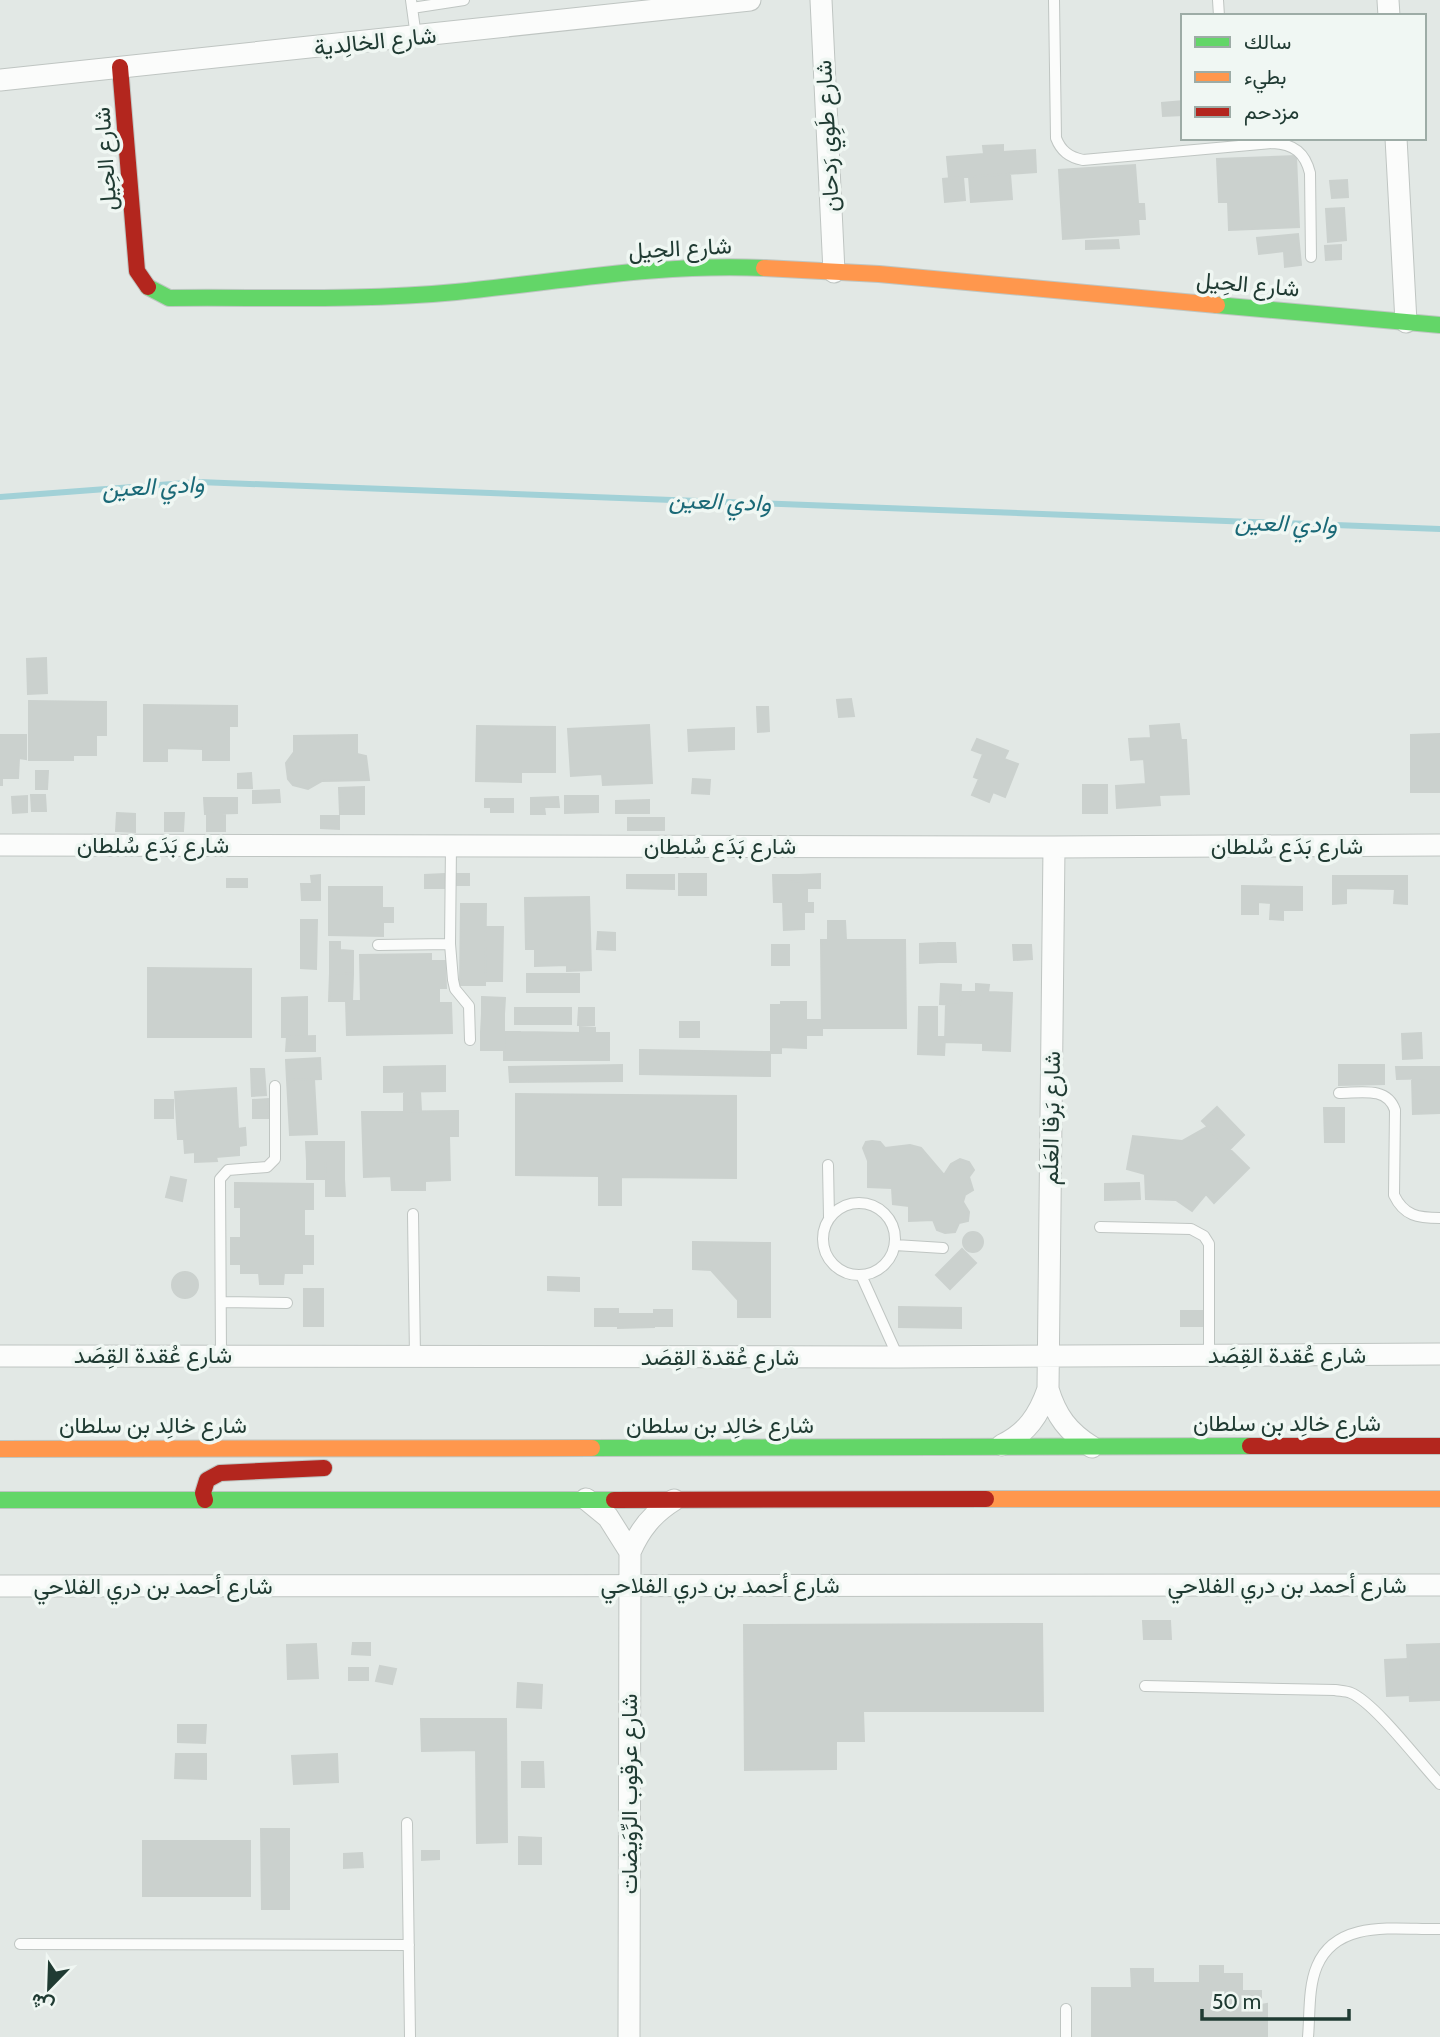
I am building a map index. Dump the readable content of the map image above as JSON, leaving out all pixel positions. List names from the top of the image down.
{
  "streets": {
    "main road": ["شارع الحِيل", "شارع خالِد بن سلطان"],
    "street": [
      "شارع الخالِدية",
      "شارع طَوِي رَدحان",
      "شارع بَدَع سُلطان",
      "شارع بَرقا العَلَم",
      "شارع عُقدة القِصَد",
      "شارع أحمد بن دري الفلاحي",
      "شارع عرقوب الرِّوَيضات"
    ]
  },
  "crossings": [
    ["شارع الخالِدية", "شارع الحِيل"],
    ["شارع طَوِي رَدحان", "شارع الحِيل"],
    ["شارع بَدَع سُلطان", "شارع بَرقا العَلَم"],
    ["شارع بَرقا العَلَم", "شارع عُقدة القِصَد"],
    ["شارع بَرقا العَلَم", "شارع خالِد بن سلطان"],
    ["شارع أحمد بن دري الفلاحي", "شارع عرقوب الرِّوَيضات"]
  ],
  "water": ["وادي العين"],
  "legend": ["سالك", "بطيء", "مزدحم"],
  "scale_bar": "50 m",
  "north": "bottom left"
}
